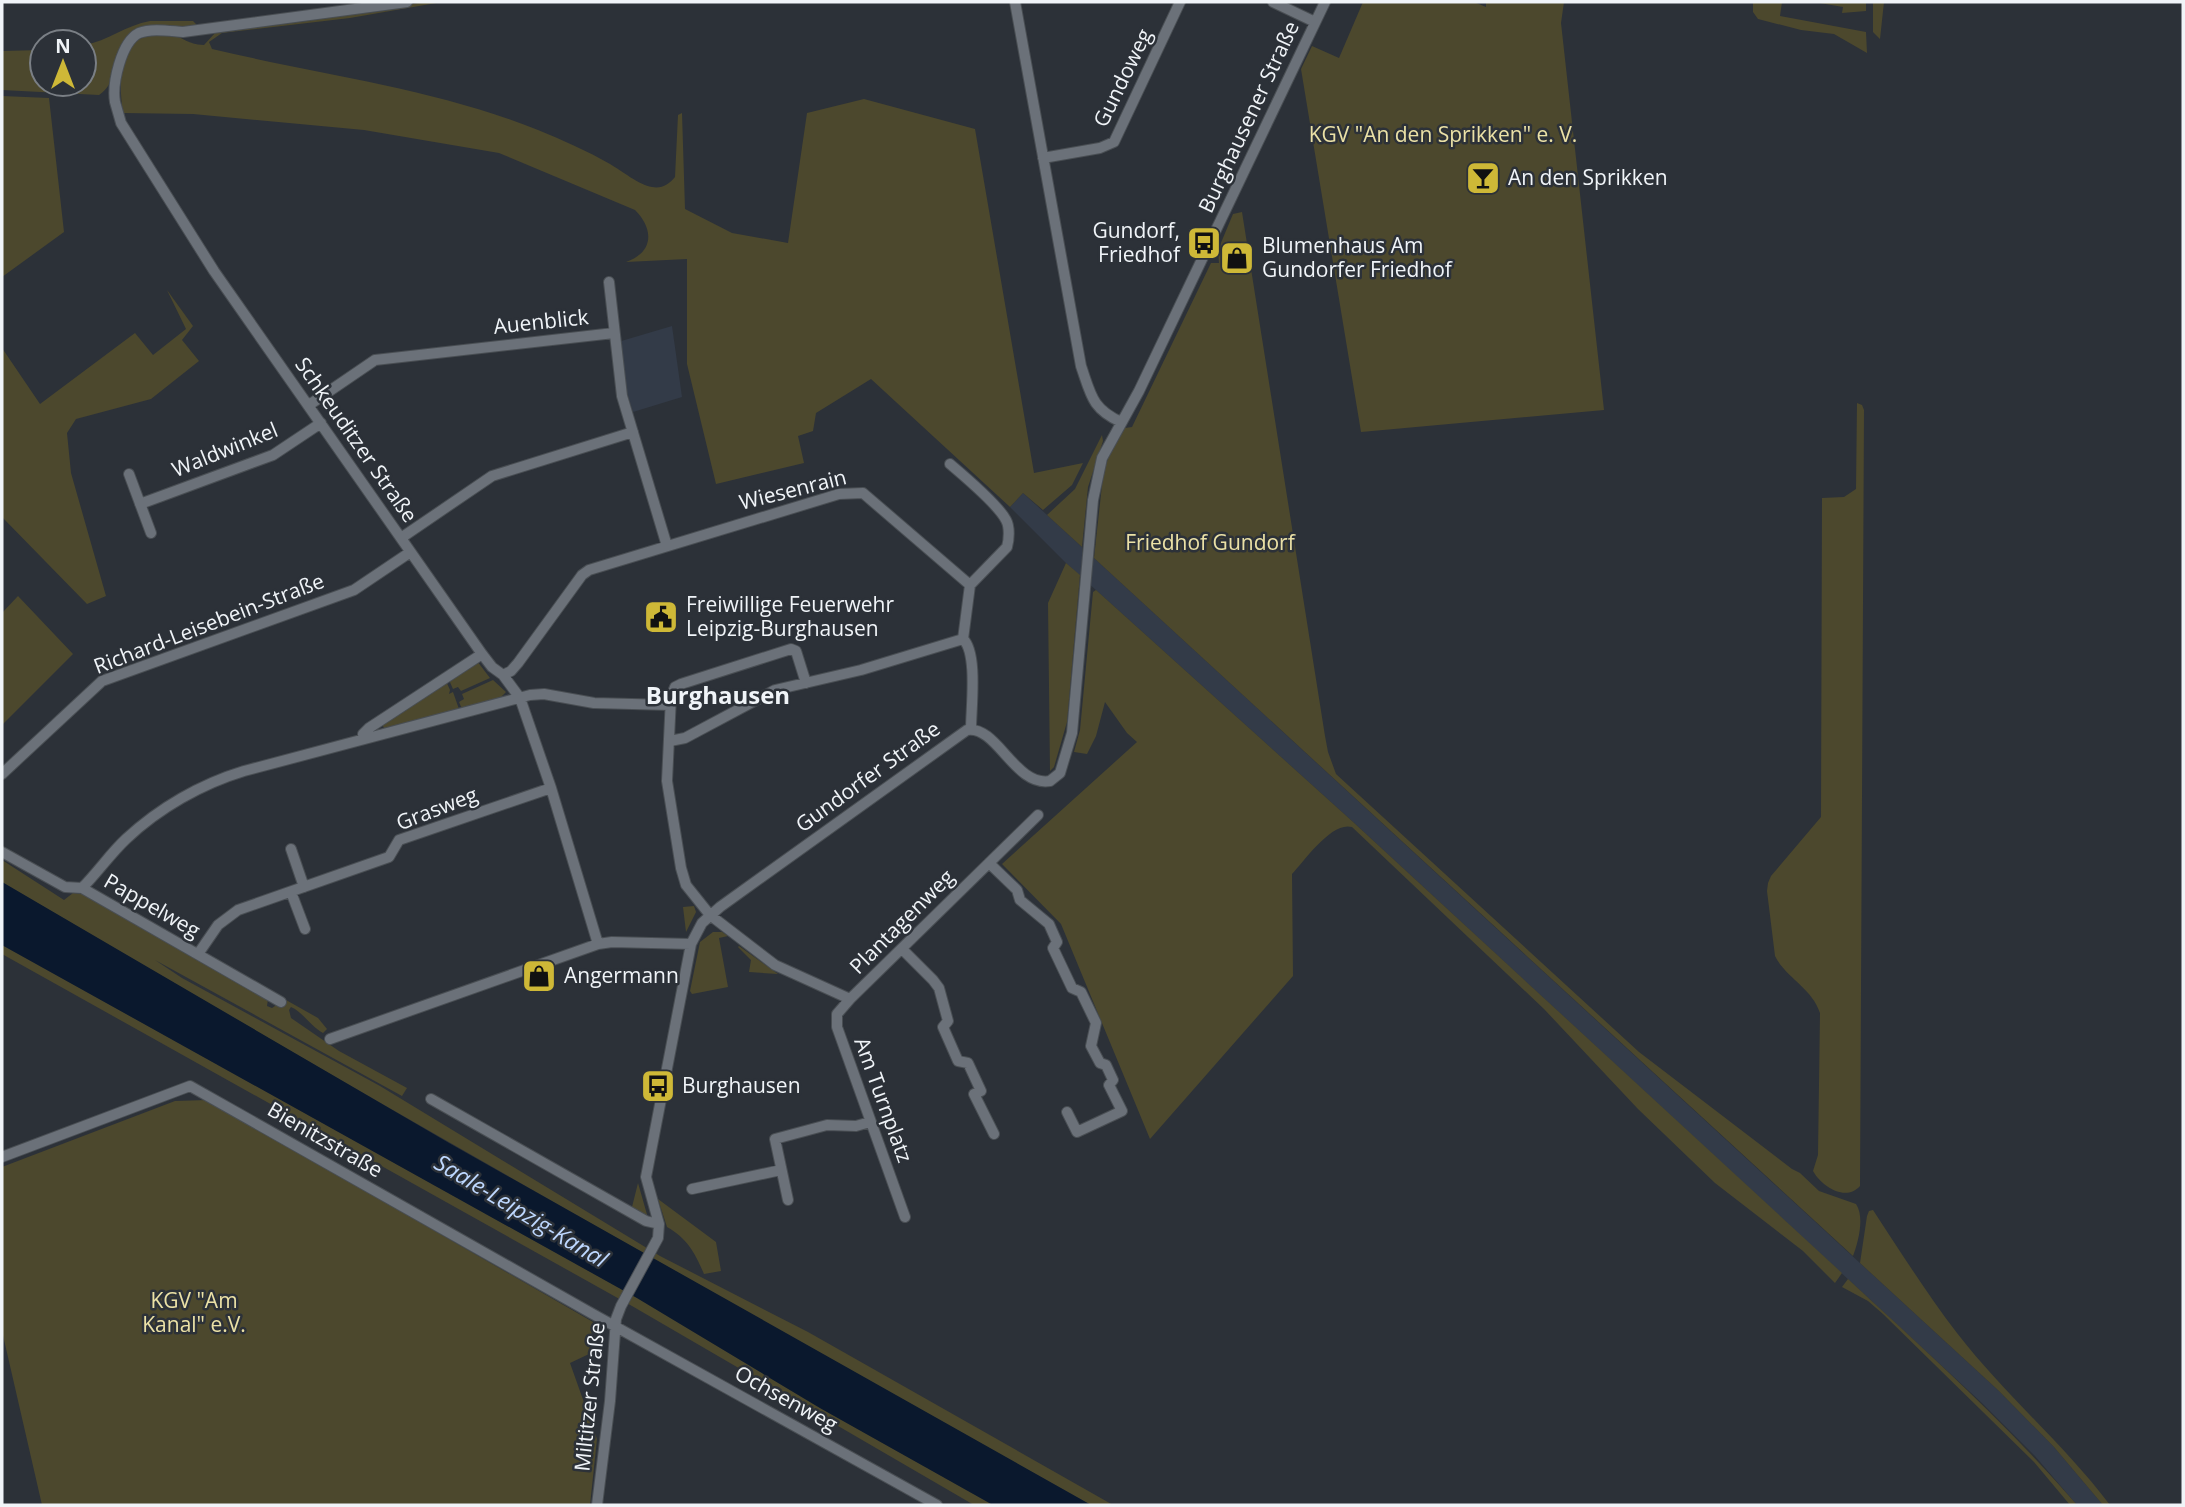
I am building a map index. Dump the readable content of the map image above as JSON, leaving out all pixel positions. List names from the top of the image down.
{
  "streets": {
    "street": [
      "Gundoweg",
      "Burghausener Straße",
      "Auenblick",
      "Schkeuditzer Straße",
      "Waldwinkel",
      "Wiesenrain",
      "Richard-Leisebein-Straße",
      "Gundorfer Straße",
      "Grasweg",
      "Pappelweg",
      "Plantagenweg",
      "Am Turnplatz",
      "Bienitzstraße",
      "Miltitzer Straße",
      "Ochsenweg"
    ]
  },
  "crossings": [
    ["Burghausener Straße", "Gundorfer Straße"],
    ["Auenblick", "Schkeuditzer Straße"],
    ["Auenblick", "Wiesenrain"],
    ["Schkeuditzer Straße", "Waldwinkel"],
    ["Schkeuditzer Straße", "Wiesenrain"],
    ["Schkeuditzer Straße", "Richard-Leisebein-Straße"],
    ["Schkeuditzer Straße", "Grasweg"],
    ["Gundorfer Straße", "Plantagenweg"],
    ["Gundorfer Straße", "Miltitzer Straße"],
    ["Grasweg", "Pappelweg"],
    ["Plantagenweg", "Am Turnplatz"],
    ["Bienitzstraße", "Miltitzer Straße"],
    ["Bienitzstraße", "Ochsenweg"],
    ["Miltitzer Straße", "Ochsenweg"]
  ],
  "districts": ["Burghausen"],
  "water": ["Saale-Leipzig-Kanal"],
  "parks": ["KGV \"An den Sprikken\" e. V.", "Friedhof Gundorf", "KGV \"Am Kanal\" e.V."],
  "places": {
    "bar": ["An den Sprikken"],
    "bus stop": ["Gundorf, Friedhof", "Burghausen"],
    "shop": ["Blumenhaus Am Gundorfer Friedhof", "Angermann"],
    "public building": ["Freiwillige Feuerwehr Leipzig-Burghausen"]
  },
  "north": "top"
}
